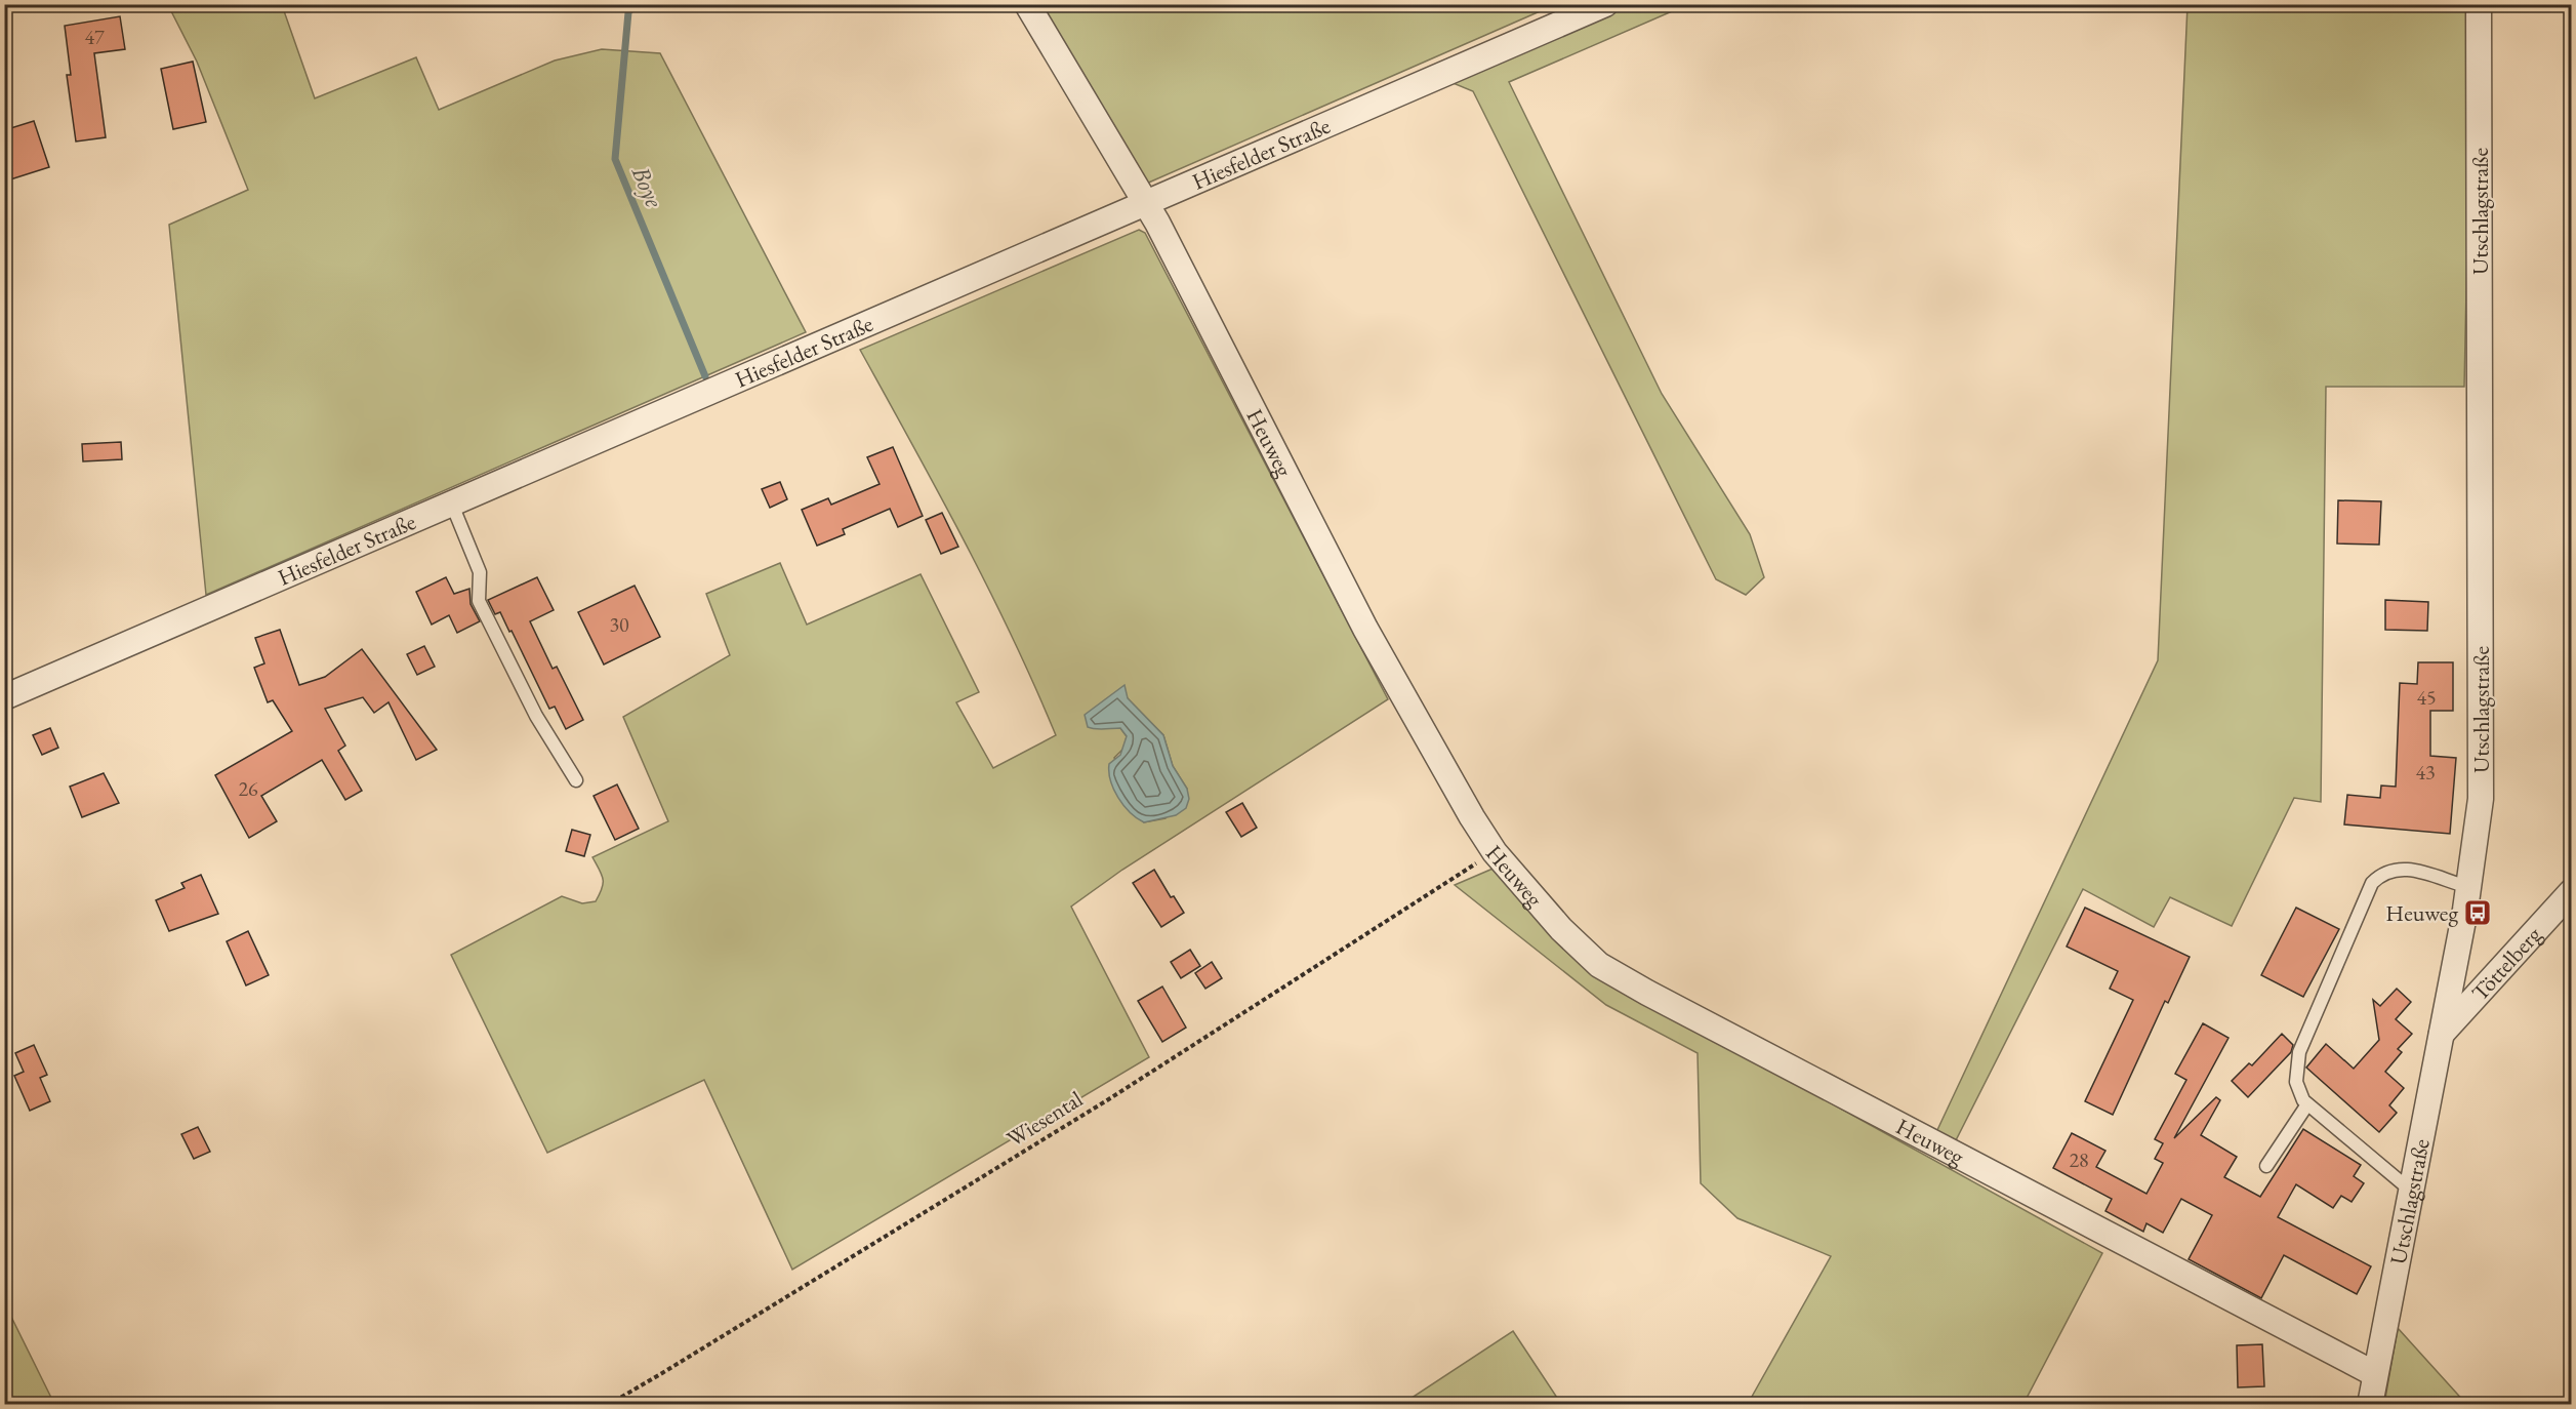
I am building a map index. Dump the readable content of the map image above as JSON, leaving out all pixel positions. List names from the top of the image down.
{
  "streets": {
    "street": [
      "Hiesfelder Straße",
      "Utschlagstraße",
      "Heuweg",
      "Töttelberg"
    ],
    "path": ["Wiesental"]
  },
  "crossings": [
    ["Hiesfelder Straße", "Heuweg"],
    ["Utschlagstraße", "Heuweg"],
    ["Utschlagstraße", "Töttelberg"],
    ["Heuweg", "Wiesental"]
  ],
  "water": ["Boye"],
  "places": {
    "bus stop": ["Heuweg"]
  },
  "house_numbers": [
    "47",
    "30",
    "45",
    "43",
    "26",
    "28"
  ]
}
